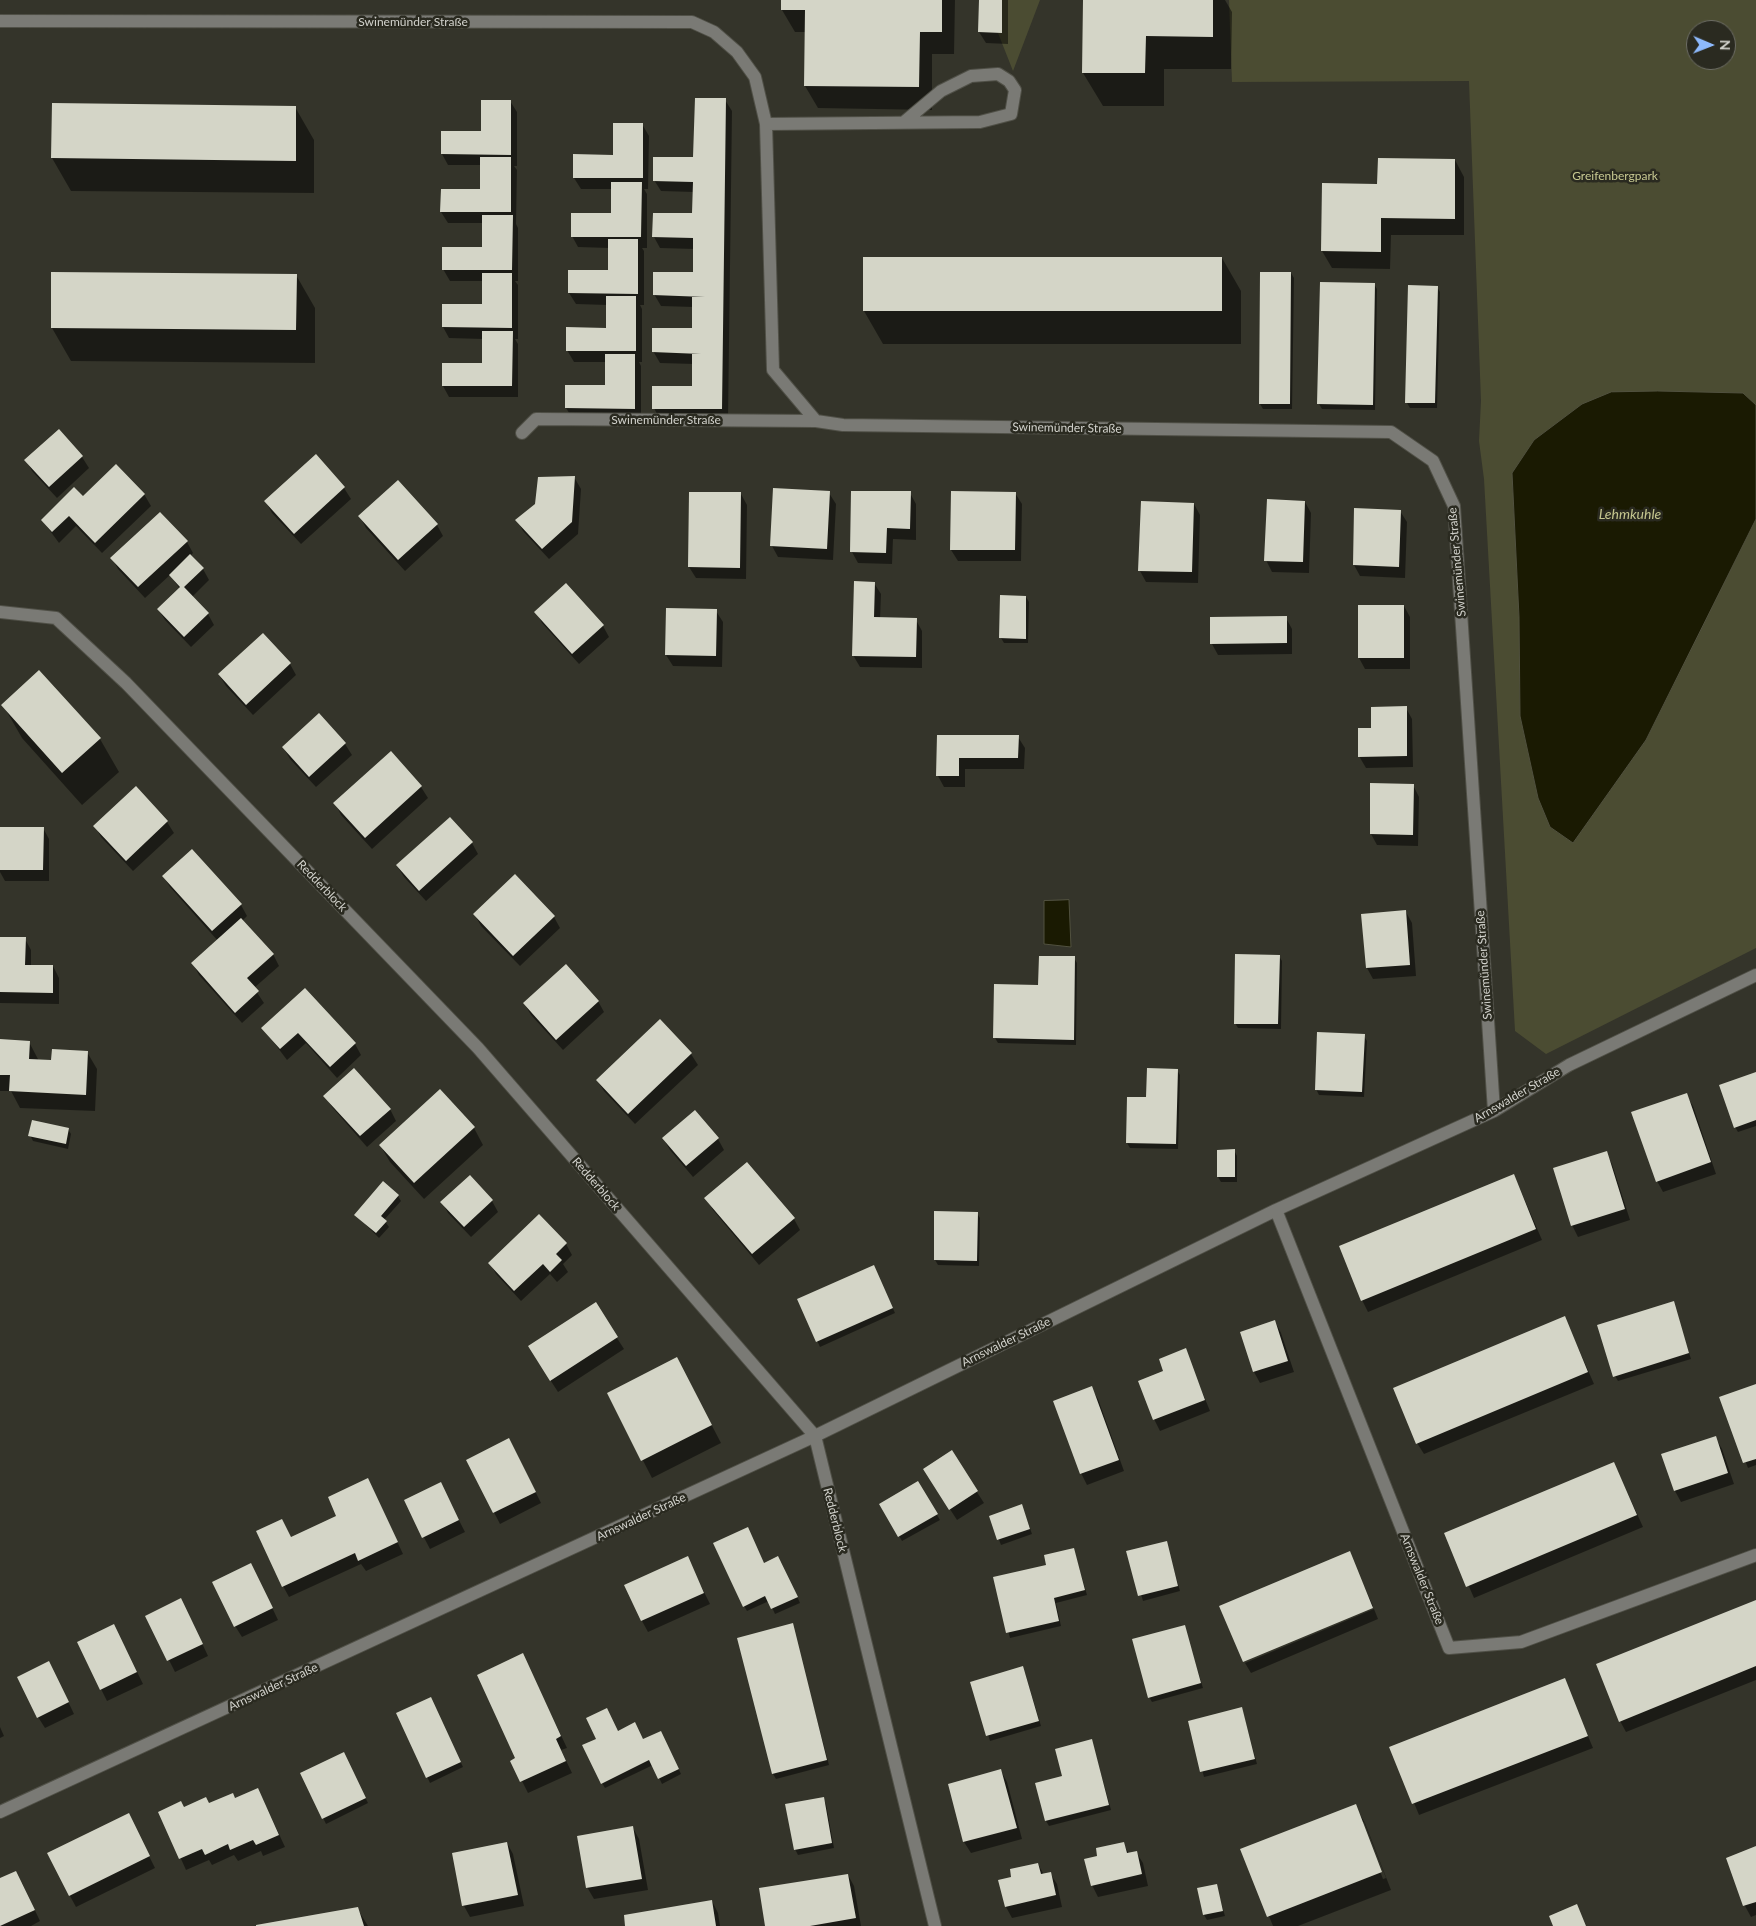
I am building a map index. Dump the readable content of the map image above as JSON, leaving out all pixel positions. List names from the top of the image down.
{
  "streets": {
    "street": ["Swinemünder Straße", "Redderblock", "Arnswalder Straße"]
  },
  "crossings": [
    ["Swinemünder Straße", "Arnswalder Straße"],
    ["Redderblock", "Arnswalder Straße"]
  ],
  "water": ["Lehmkuhle"],
  "parks": ["Greifenbergpark"],
  "north": "right"
}
